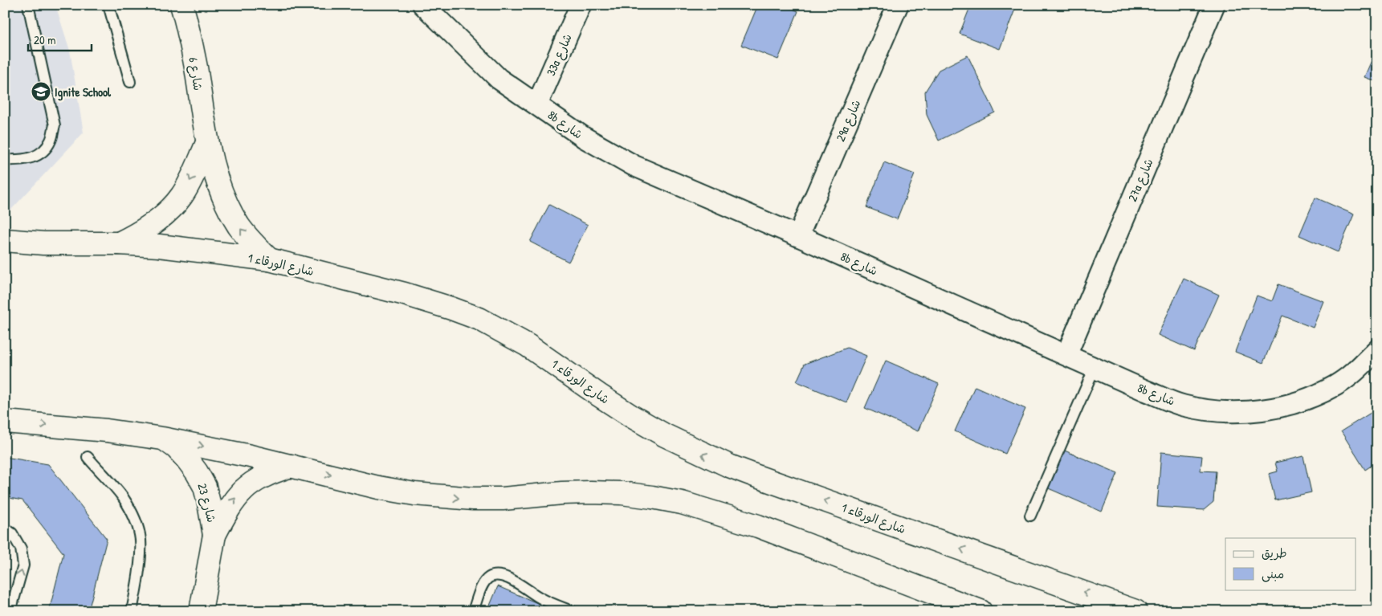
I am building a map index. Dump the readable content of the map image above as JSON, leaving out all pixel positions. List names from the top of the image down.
{
  "streets": {
    "main road": ["شارع 6", "شارع الورقاء 1", "شارع 23"],
    "street": [
      "33a شارع",
      "29a شارع",
      "8b شارع",
      "27a شارع"
    ]
  },
  "crossings": [
    ["33a شارع", "8b شارع"],
    ["شارع 6", "شارع الورقاء 1"],
    ["29a شارع", "8b شارع"],
    ["8b شارع", "27a شارع"]
  ],
  "one_way": ["شارع 6"],
  "places": {
    "school or university": ["Ignite School"]
  },
  "legend": ["طريق", "مبنى"],
  "scale_bar": "20 m"
}
